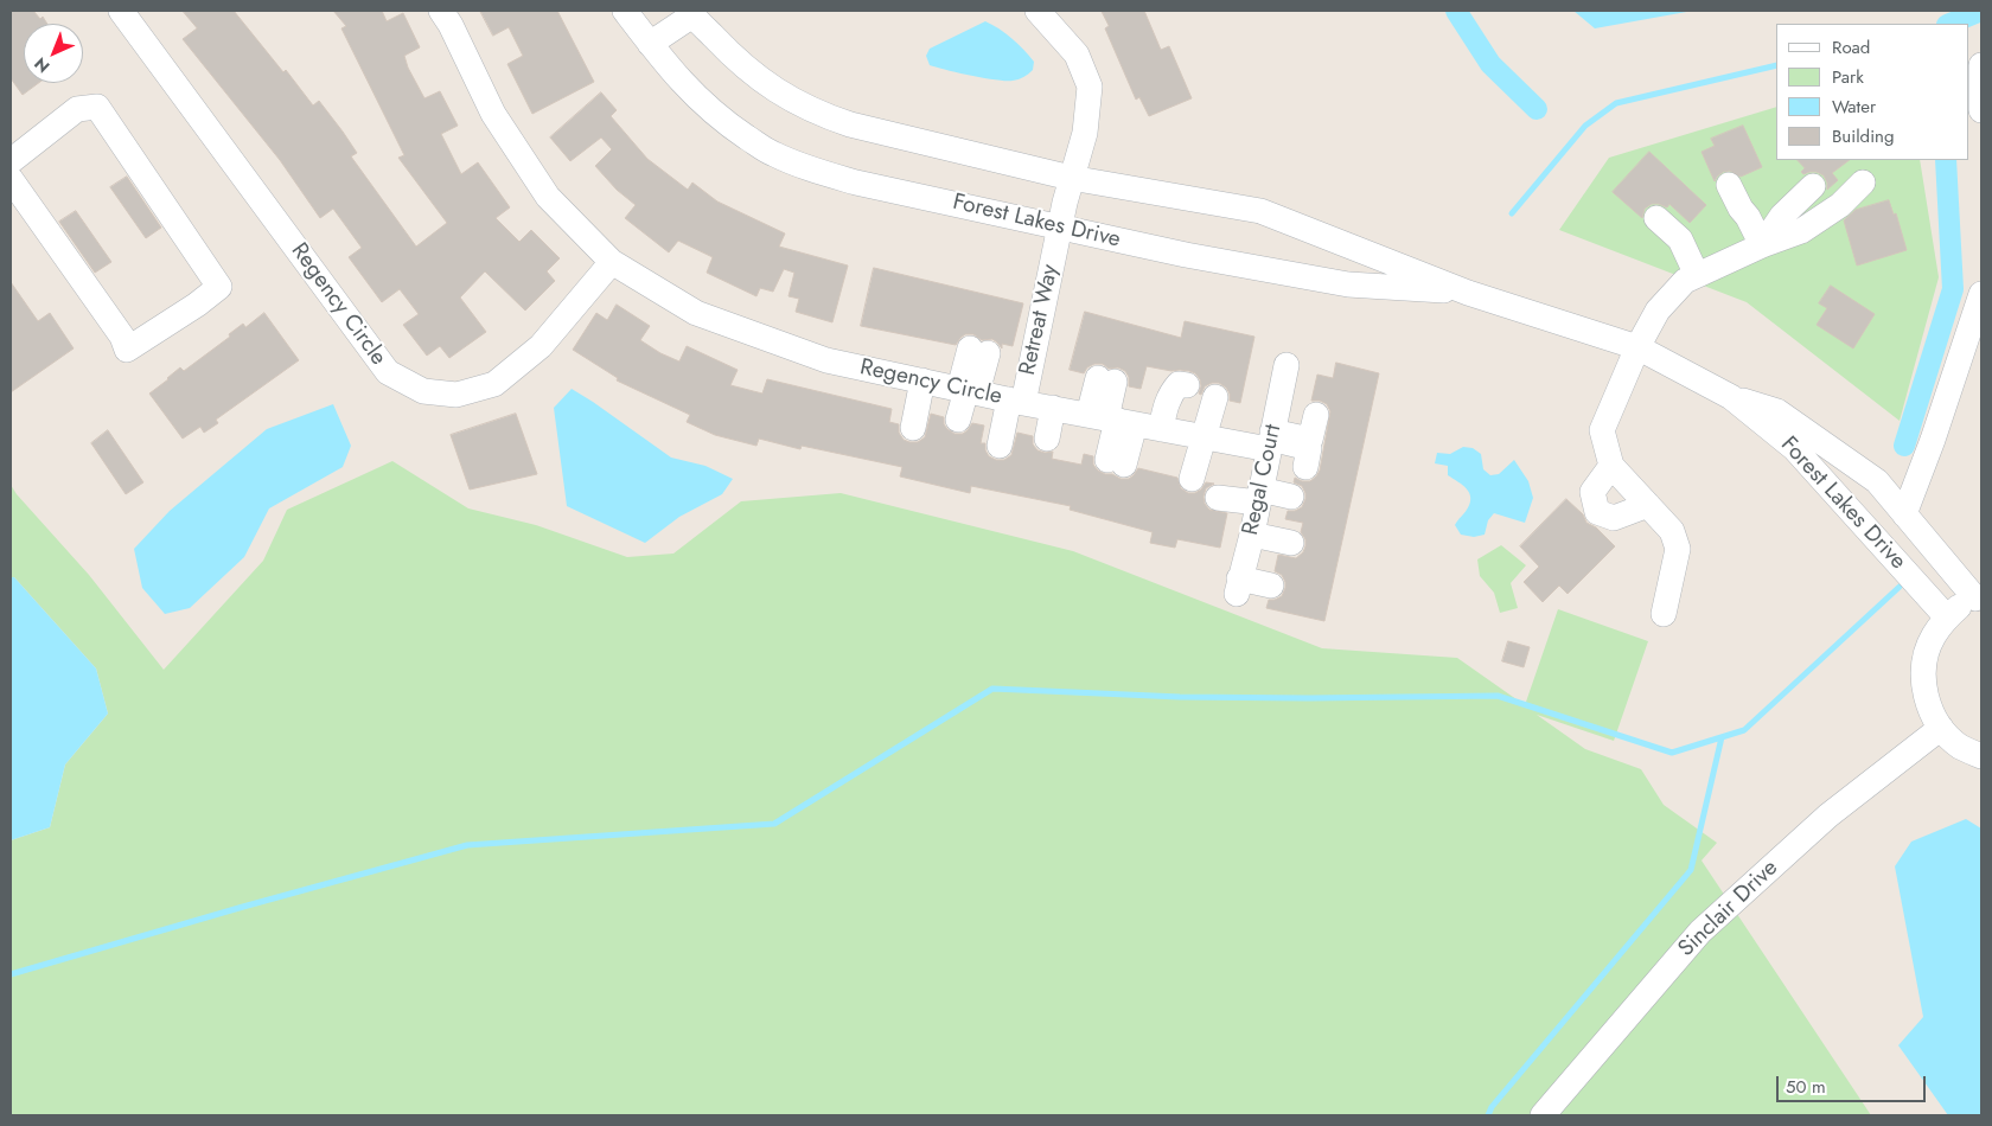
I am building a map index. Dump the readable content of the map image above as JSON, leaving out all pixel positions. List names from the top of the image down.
{
  "streets": {
    "street": [
      "Forest Lakes Drive",
      "Regency Circle",
      "Retreat Way",
      "Regal Court",
      "Sinclair Drive"
    ]
  },
  "crossings": [
    ["Forest Lakes Drive", "Retreat Way"],
    ["Regency Circle", "Retreat Way"],
    ["Regency Circle", "Regal Court"]
  ],
  "legend": [
    "Road",
    "Park",
    "Water",
    "Building"
  ],
  "scale_bar": "50 m",
  "north": "bottom left"
}
